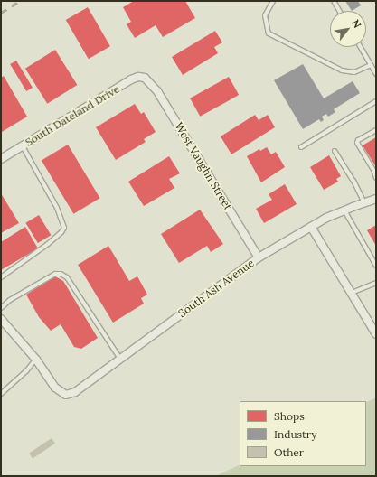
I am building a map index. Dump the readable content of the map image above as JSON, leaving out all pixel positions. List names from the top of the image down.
{
  "streets": {
    "street": ["South Dateland Drive", "West Vaughn Street", "South Ash Avenue"]
  },
  "crossings": [
    ["South Dateland Drive", "West Vaughn Street"],
    ["West Vaughn Street", "South Ash Avenue"]
  ],
  "legend": ["Shops", "Industry", "Other"],
  "north": "top right"
}
